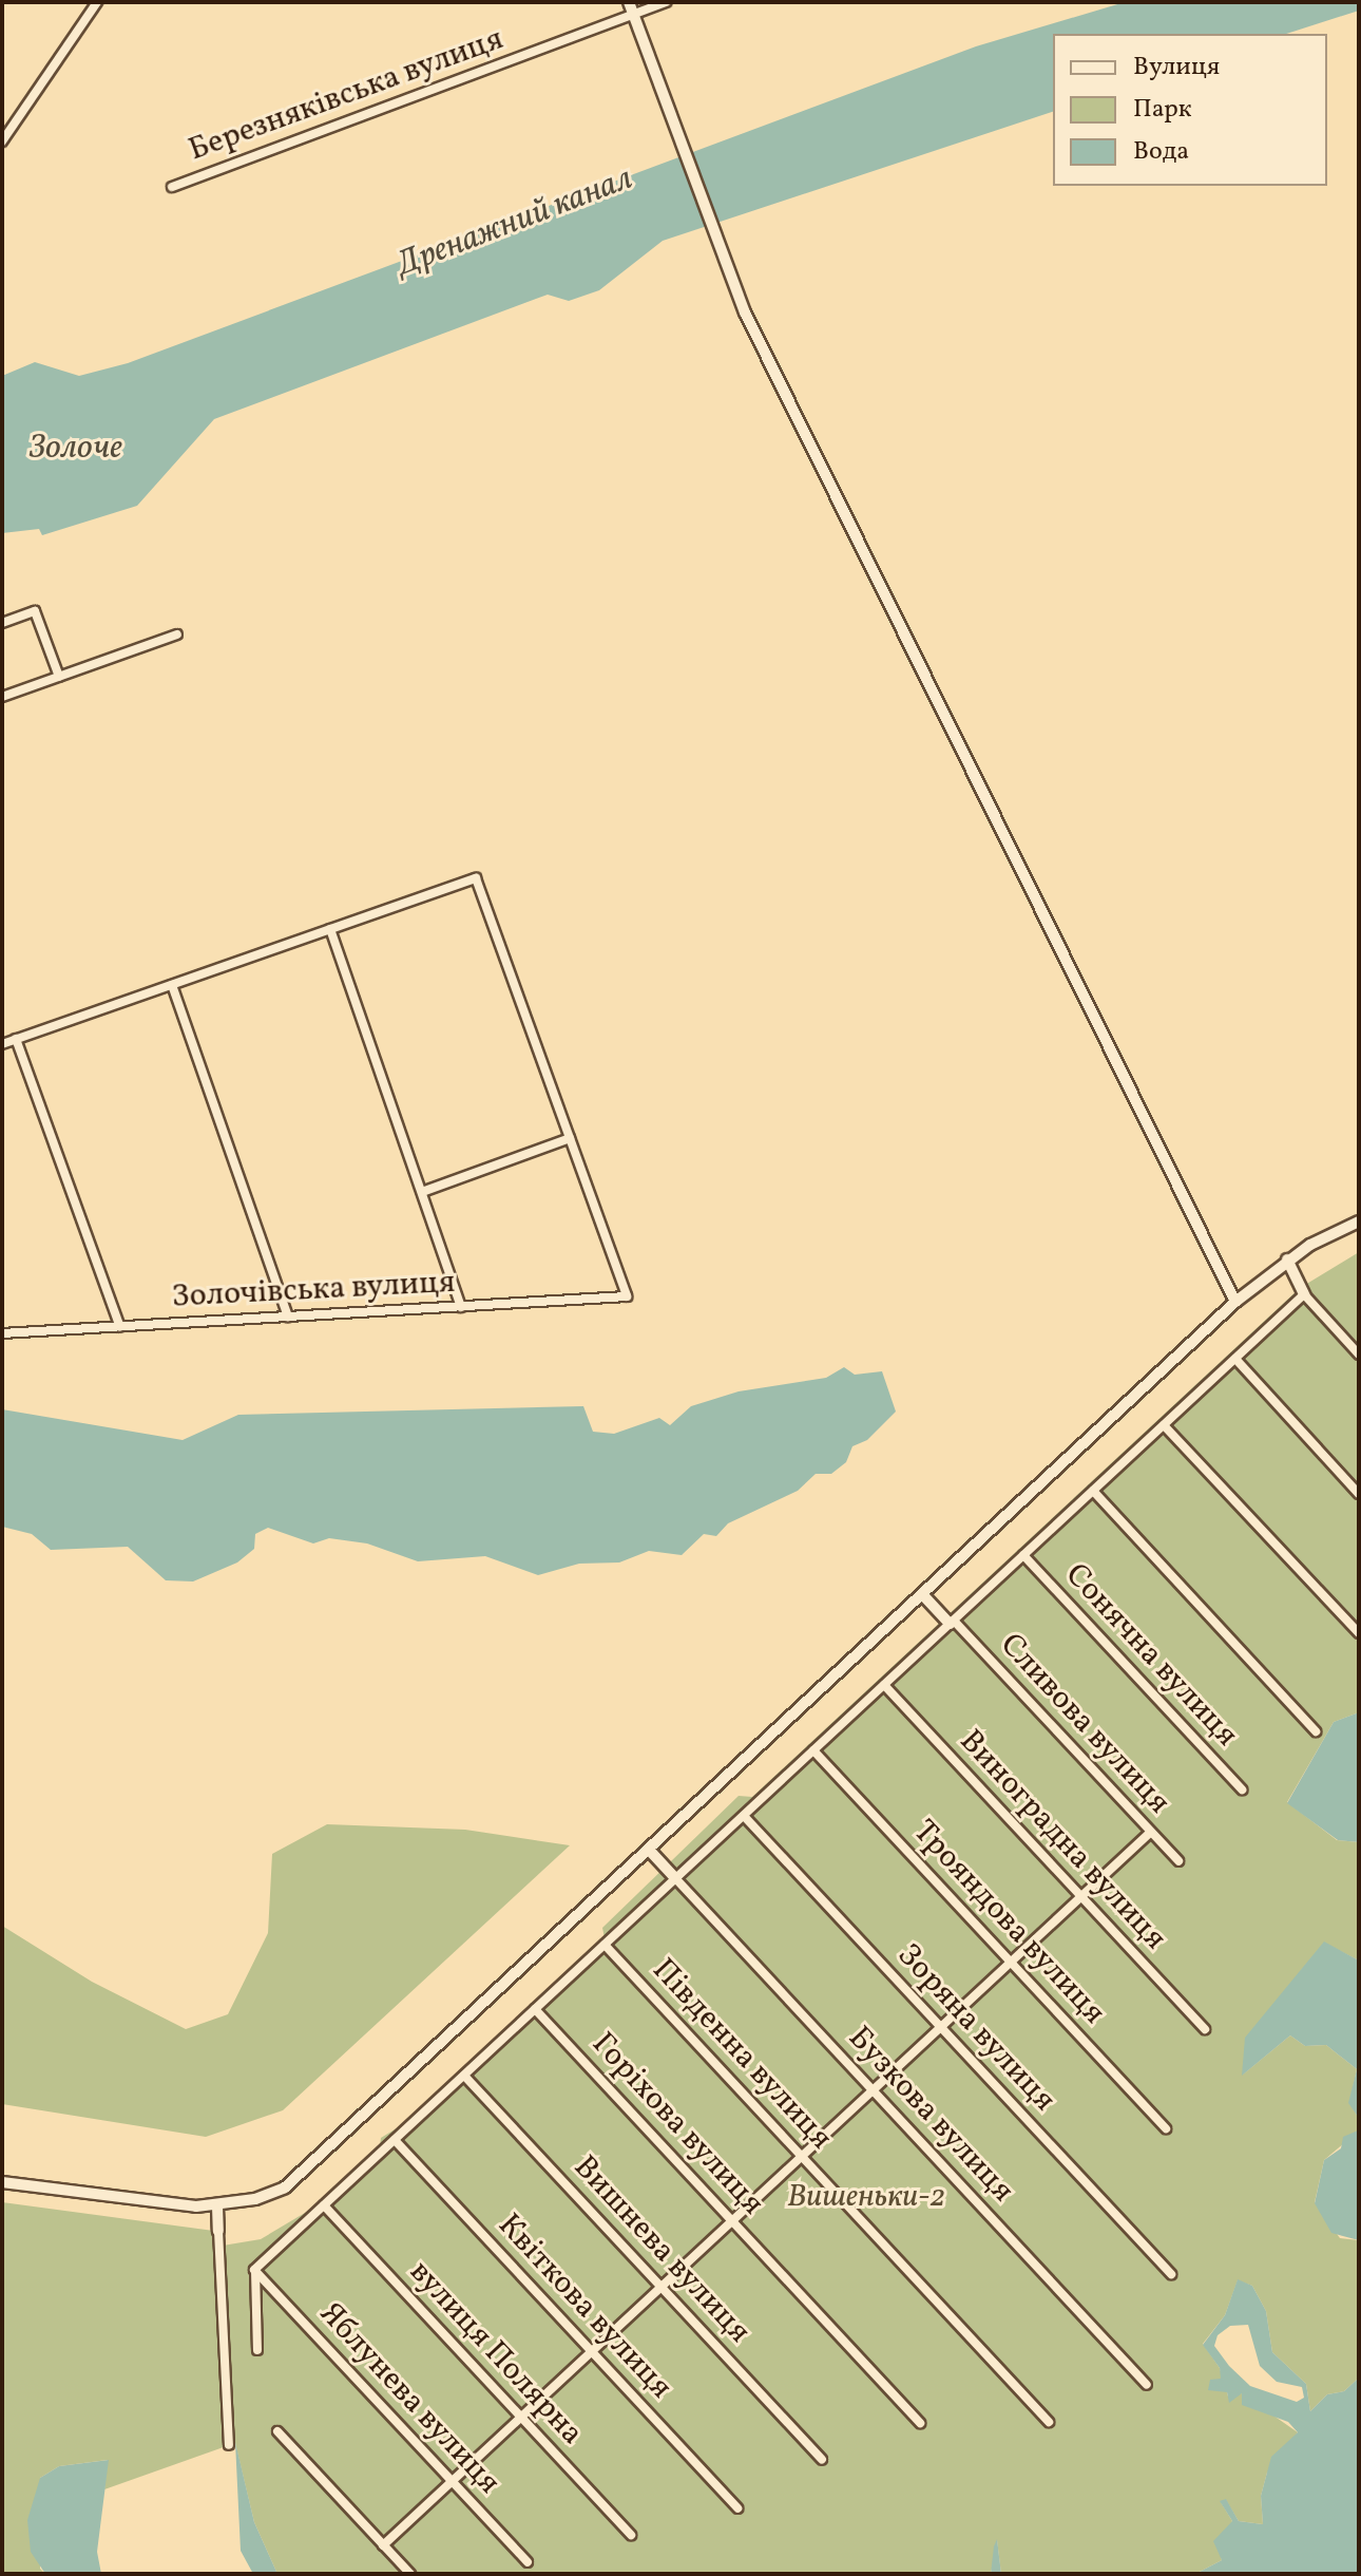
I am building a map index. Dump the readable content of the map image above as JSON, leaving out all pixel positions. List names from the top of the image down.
{
  "streets": {
    "street": [
      "Березняківська вулиця",
      "Золочівська вулиця",
      "Сонячна вулиця",
      "Сливова вулиця",
      "Виноградна вулиця",
      "Трояндова вулиця",
      "Зоряна вулиця",
      "Південна вулиця",
      "Бузкова вулиця",
      "Горіхова вулиця",
      "Вишнева вулиця",
      "Квіткова вулиця",
      "вулиця Полярна",
      "Яблунева вулиця"
    ]
  },
  "water": ["Дренажний канал", "Золоче"],
  "parks": ["Вишеньки-2"],
  "legend": ["Вулиця", "Парк", "Вода"]
}
